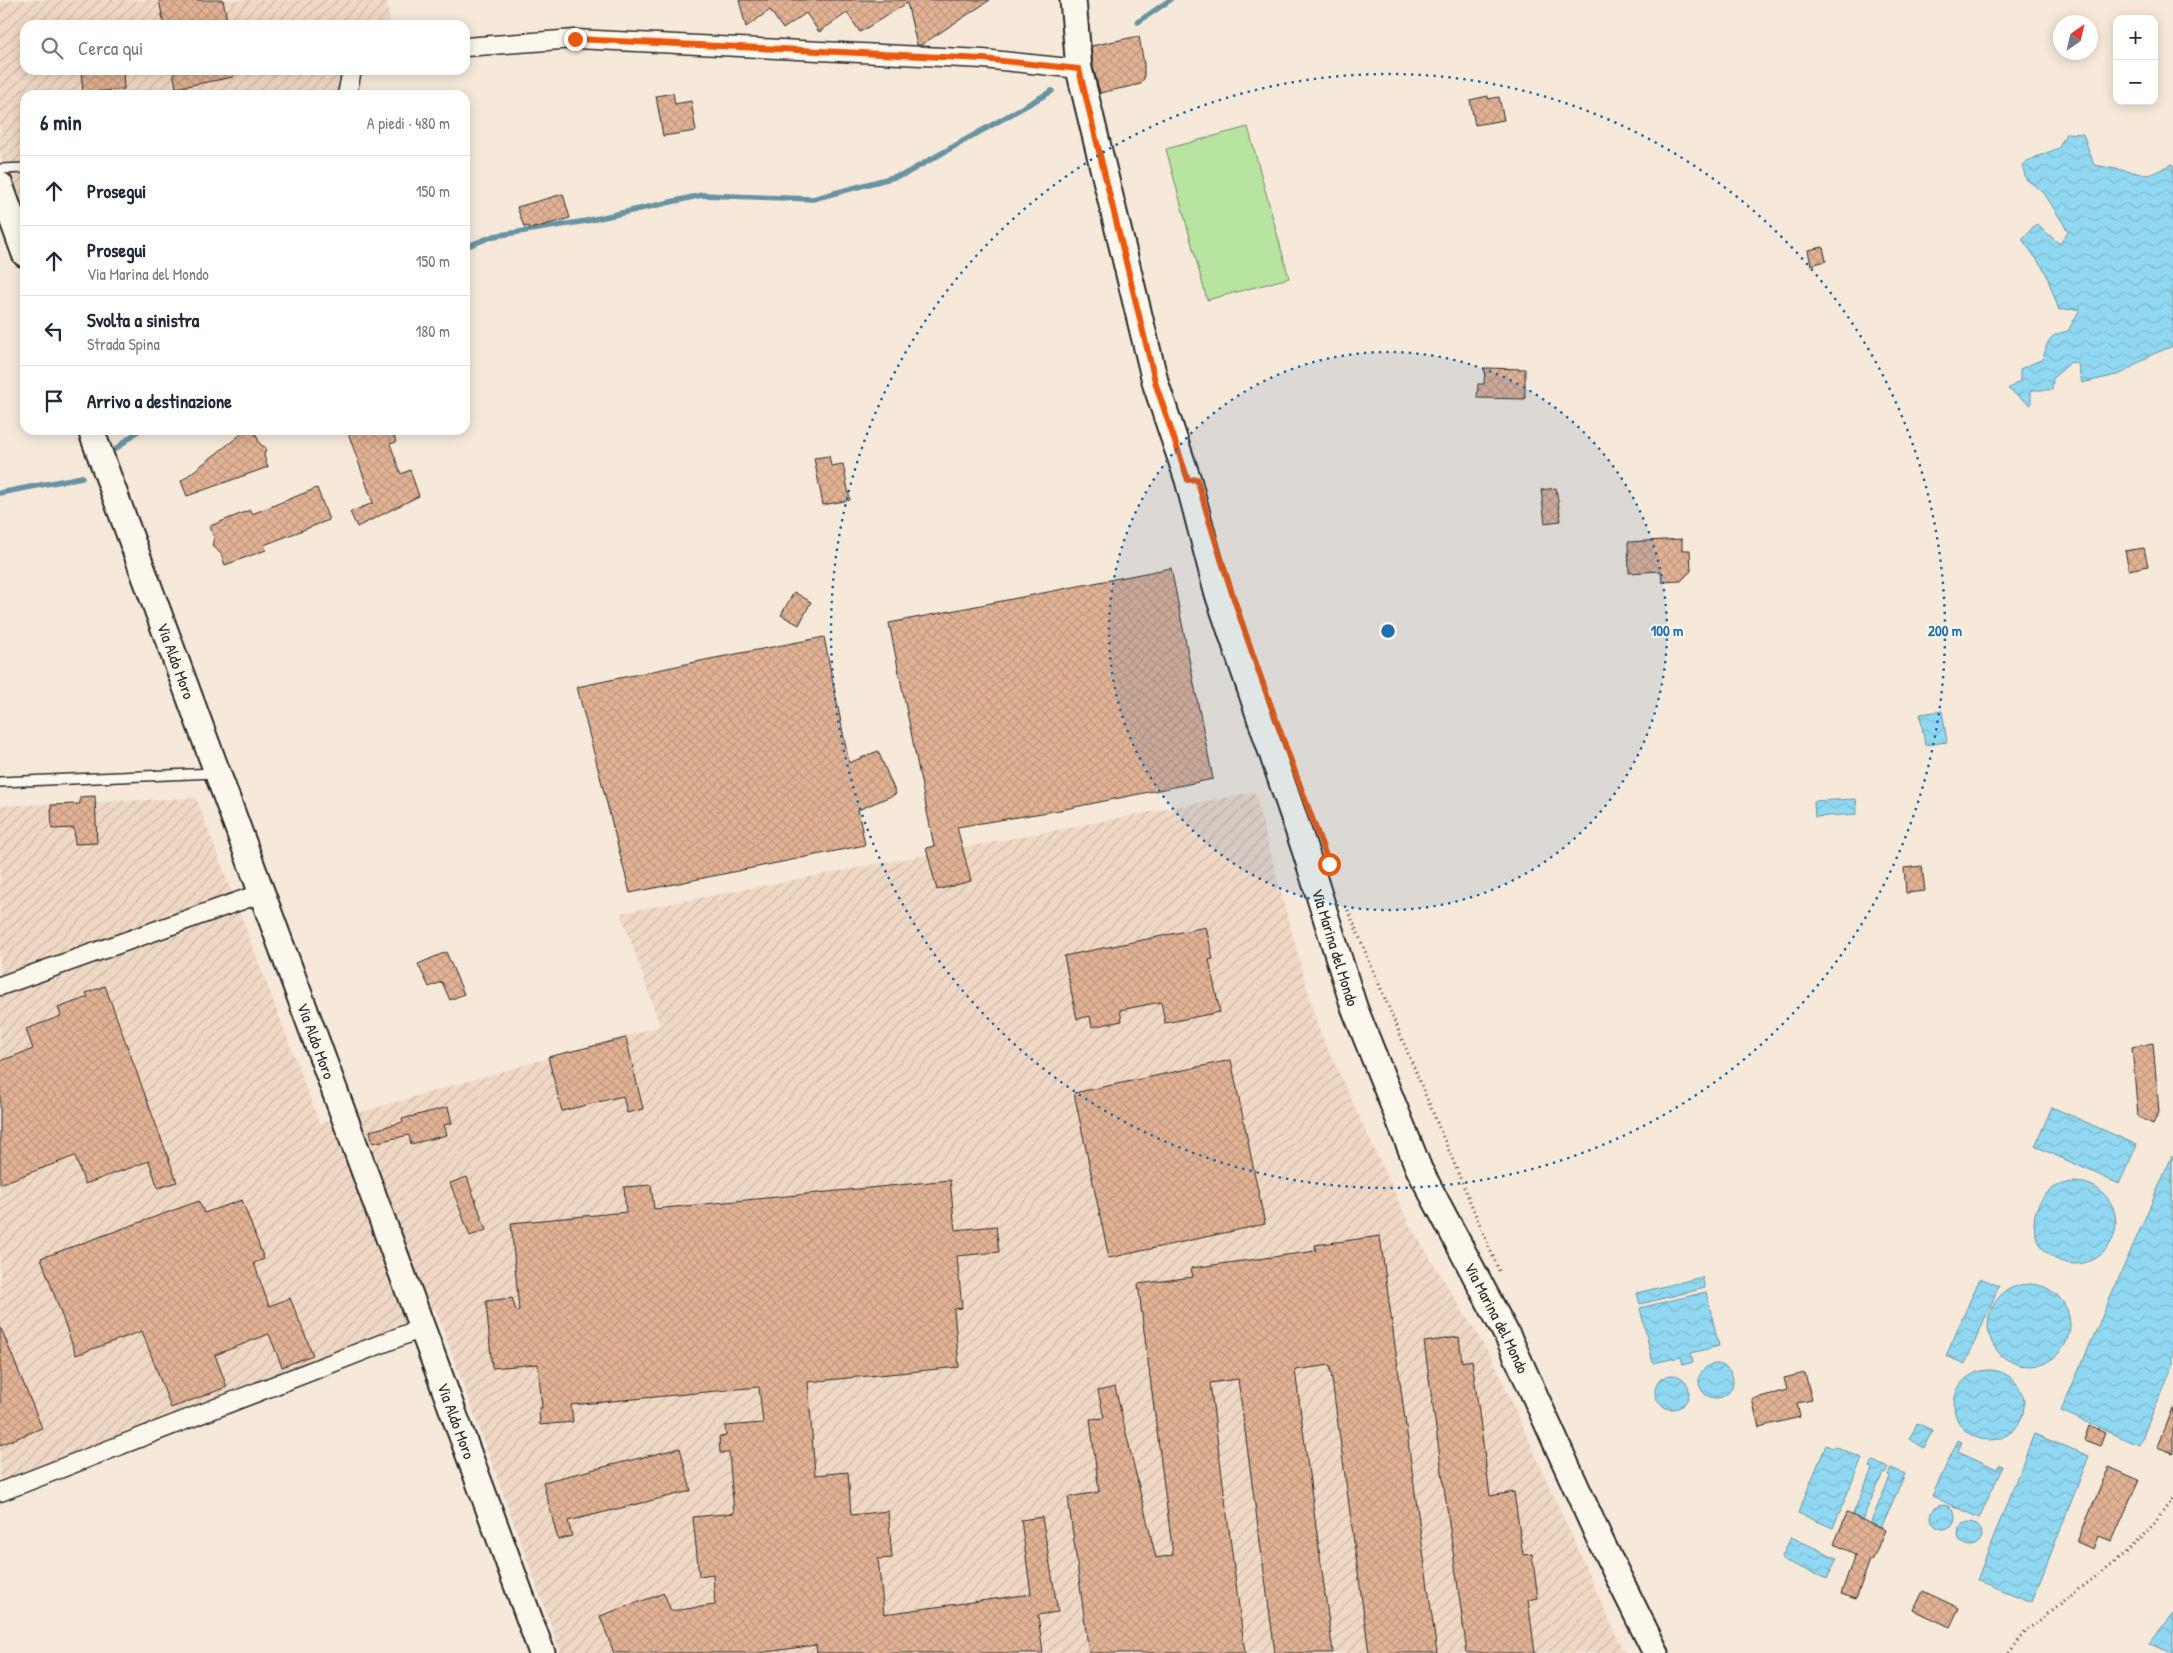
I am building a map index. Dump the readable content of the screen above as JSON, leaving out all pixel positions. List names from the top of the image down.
{
  "streets": {
    "street": ["Via Aldo Moro", "Via Marina del Mondo"]
  },
  "north": "top right",
  "page": {
    "map_buttons": ["+", "−"],
    "search": "Cerca qui",
    "heading": ["6 min", "A piedi · 480 m"],
    "list": [
      ["Prosegui", "150 m"],
      ["Prosegui", "Via Marina del Mondo", "150 m"],
      ["Svolta a sinistra", "Strada Spina", "180 m"],
      "Arrivo a destinazione"
    ]
  },
  "rings": ["100 m", "200 m"]
}
